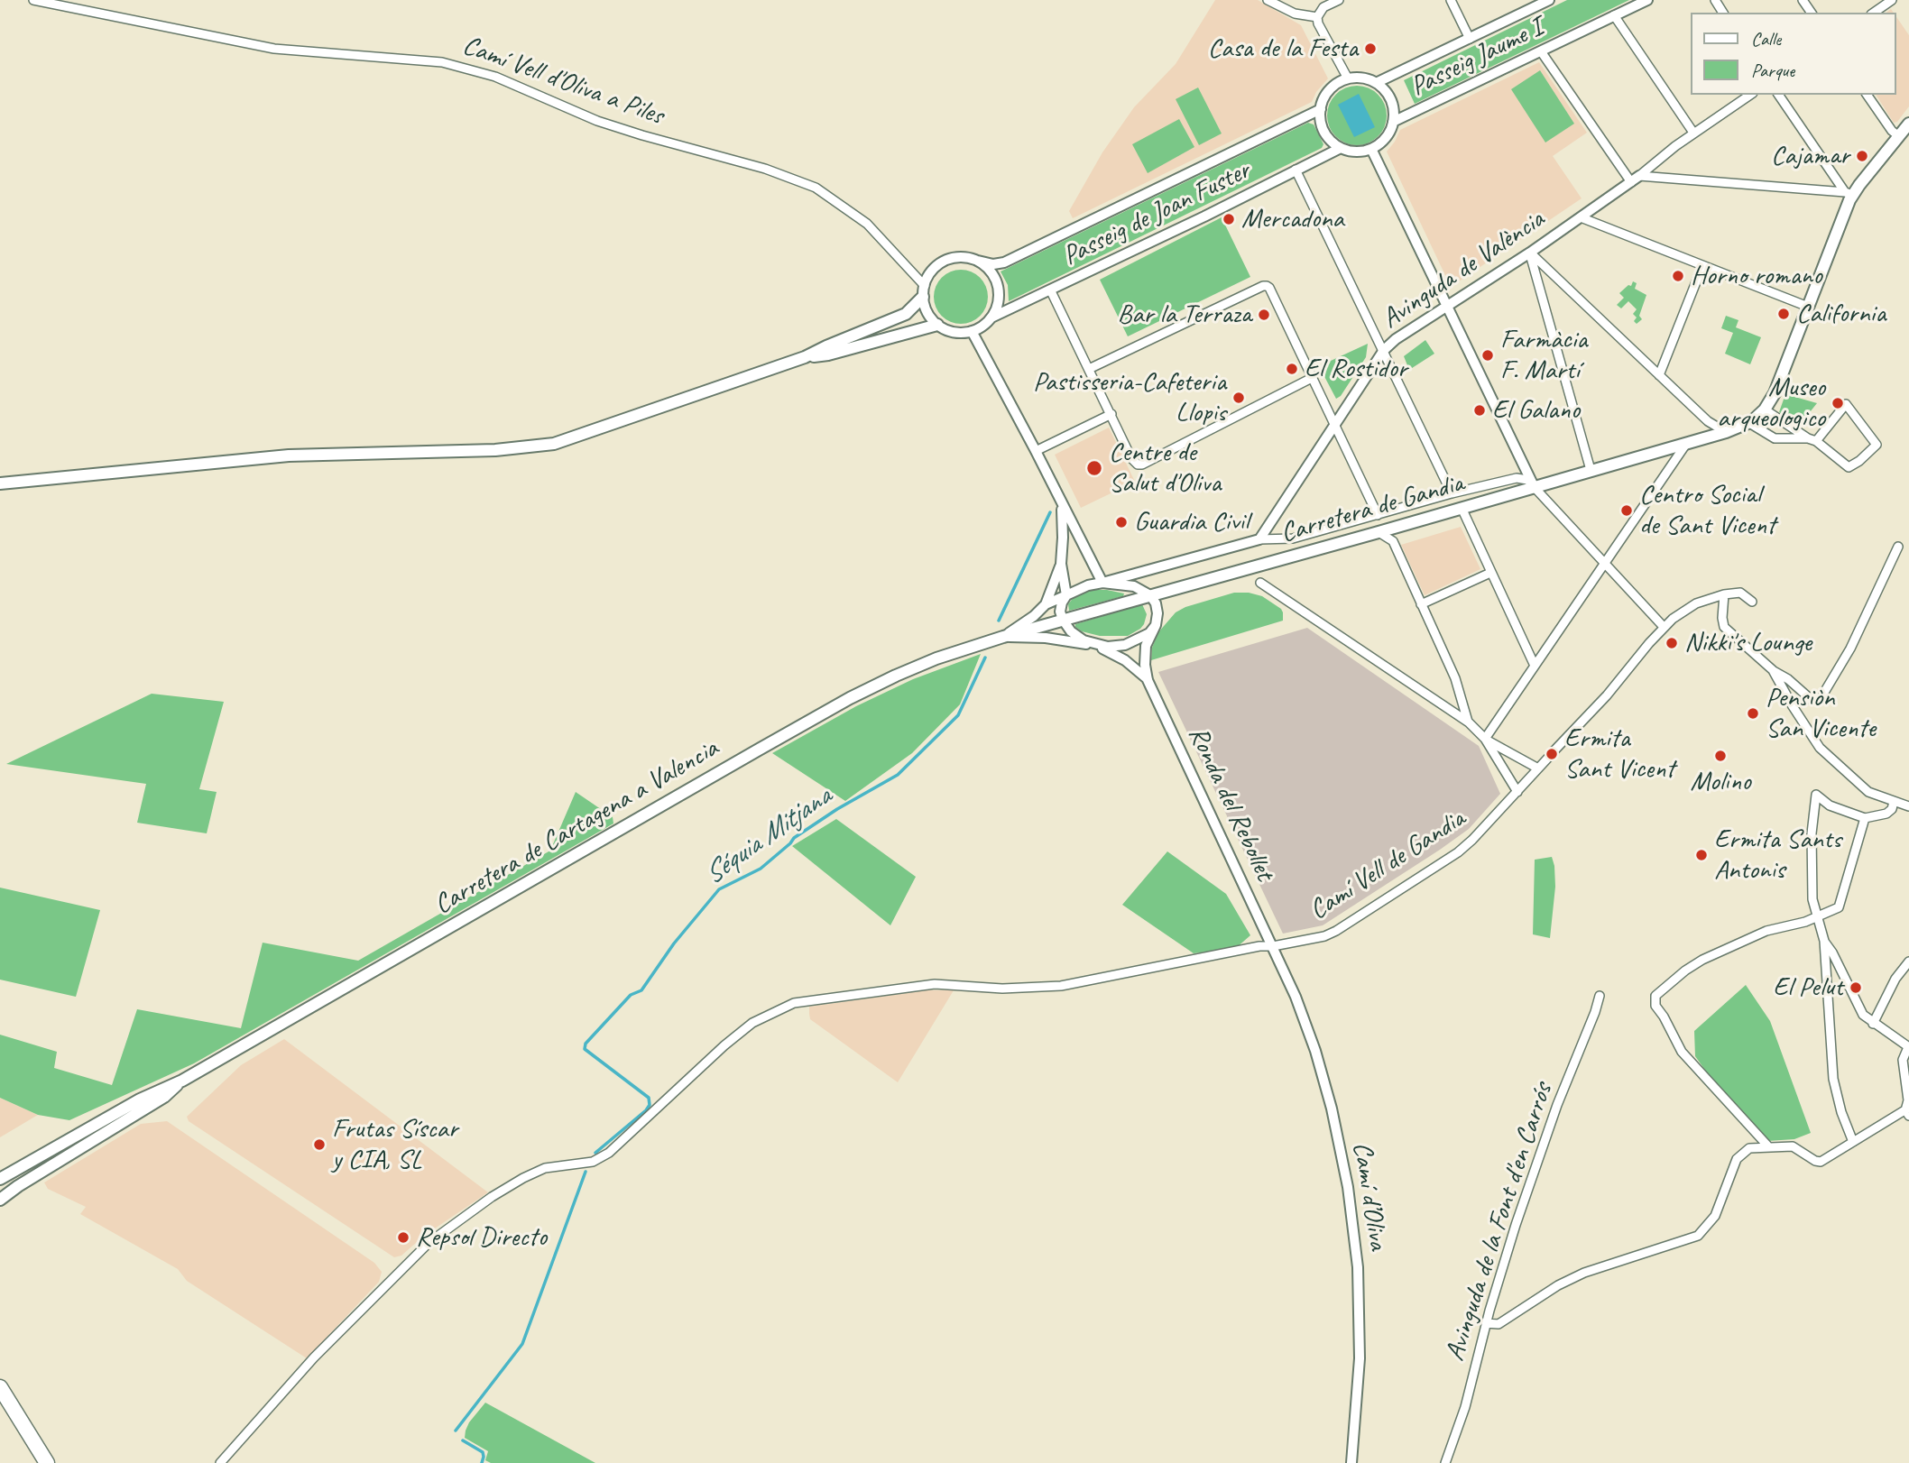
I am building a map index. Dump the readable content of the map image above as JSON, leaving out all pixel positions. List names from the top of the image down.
{
  "streets": {
    "main road": ["Carretera de Gandia", "Carretera de Cartagena a Valencia"],
    "street": [
      "Passeig Jaume I",
      "Camí Vell d'Oliva a Piles",
      "Passeig de Joan Fuster",
      "Avinguda de València",
      "Ronda del Rebollet",
      "Camí Vell de Gandia",
      "Camí d’Oliva",
      "Avinguda de la Font d'en Carrós"
    ]
  },
  "crossings": [
    ["Passeig Jaume I", "Passeig de Joan Fuster"],
    ["Camí Vell d'Oliva a Piles", "Passeig de Joan Fuster"],
    ["Avinguda de València", "Carretera de Gandia"],
    ["Carretera de Gandia", "Carretera de Cartagena a Valencia"],
    ["Ronda del Rebollet", "Camí Vell de Gandia"],
    ["Ronda del Rebollet", "Camí d’Oliva"],
    ["Camí Vell de Gandia", "Camí d’Oliva"]
  ],
  "water": ["Séquia Mitjana"],
  "places": [
    "Casa de la Festa",
    "Cajamar",
    "Mercadona",
    "Horno romano",
    "California",
    "Bar la Terraza",
    "Farmàcia F. Martí",
    "El Rostidor",
    "Pastisseria-Cafeteria Llopis",
    "Museo arqueologico",
    "El Galano",
    "Centre de Salut d'Oliva",
    "Centro Social de Sant Vicent",
    "Guardia Civil",
    "Nikki's Lounge",
    "Pensiòn San Vicente",
    "Ermita Sant Vicent",
    "Molino",
    "Ermita Sants Antonis",
    "El Pelut",
    "Frutas Síscar y CIA, SL",
    "Repsol Directo"
  ],
  "legend": ["Calle", "Parque"]
}
